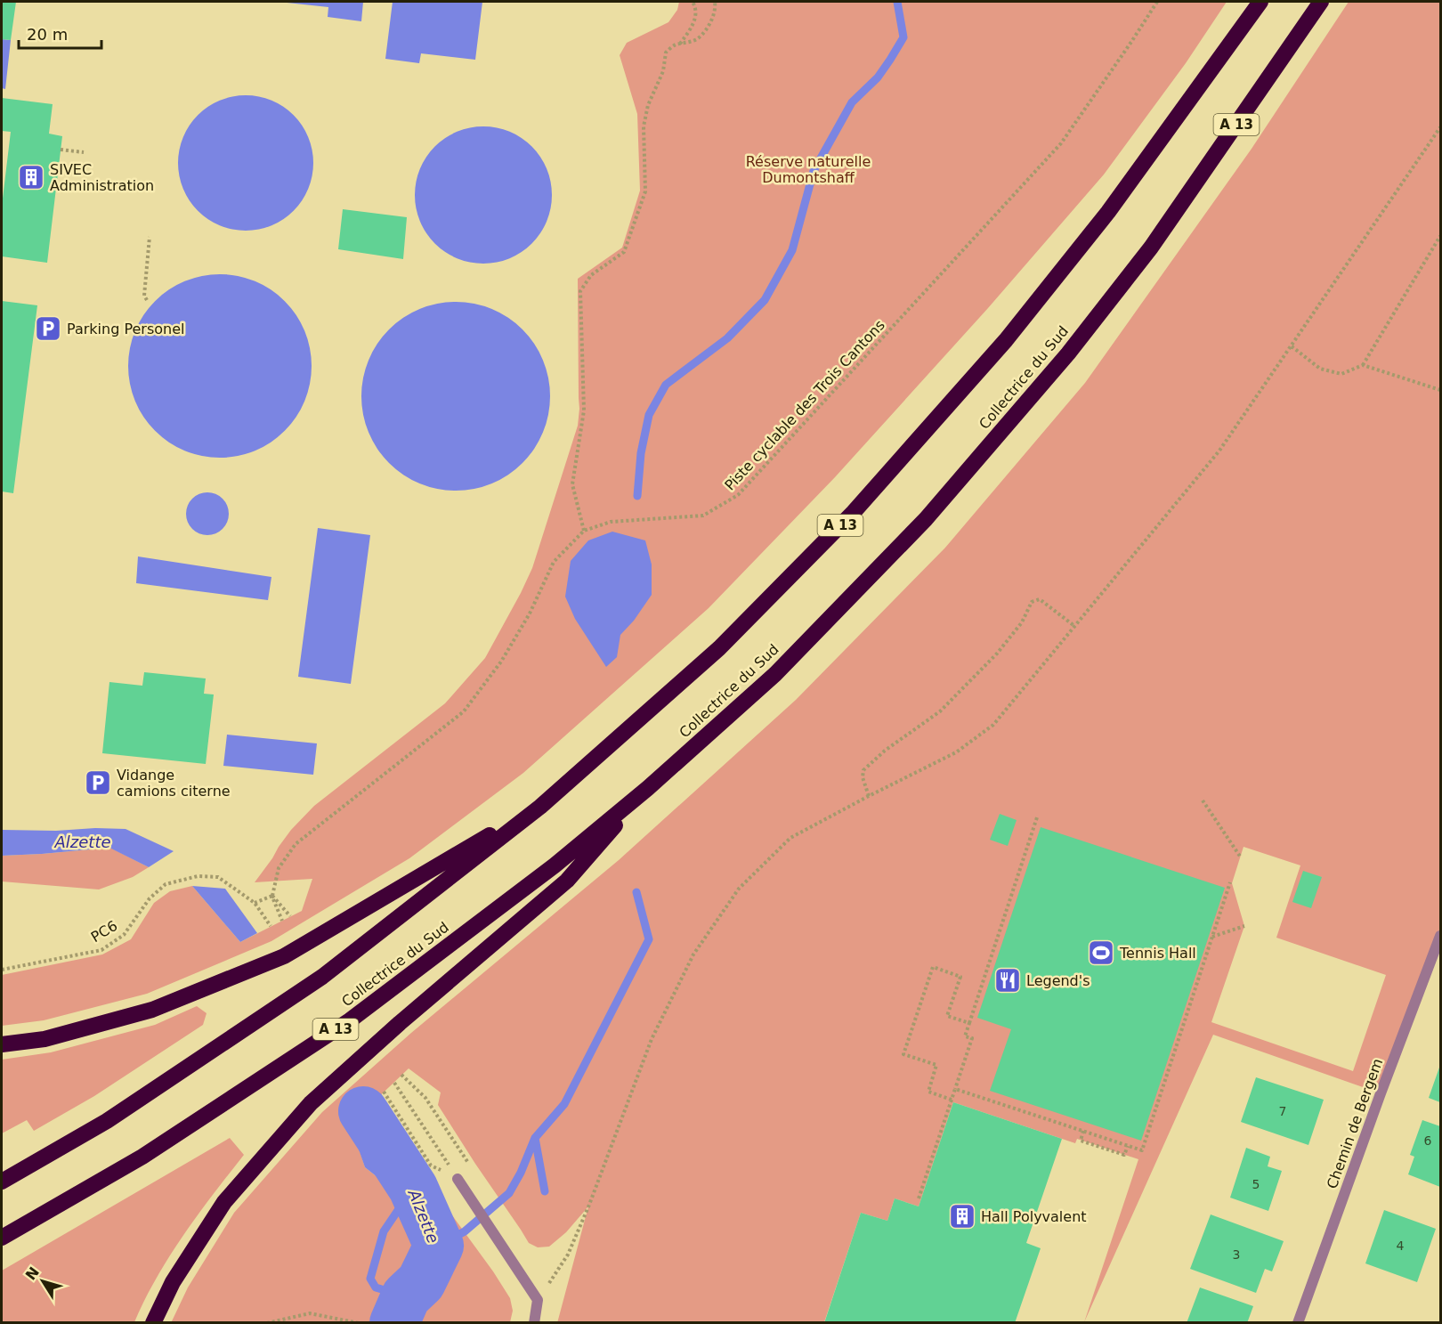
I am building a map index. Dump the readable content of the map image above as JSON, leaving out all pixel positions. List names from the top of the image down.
{
  "streets": {
    "highway": ["A 13", "Collectrice du Sud"],
    "street": ["Chemin de Bergem"],
    "path": ["Piste cyclable des Trois Cantons", "PC6"]
  },
  "crossings": [
    ["A 13", "Collectrice du Sud"]
  ],
  "water": ["Alzette"],
  "parks": ["Réserve naturelle Dumontshaff"],
  "places": {
    "building": ["SIVEC Administration", "Hall Polyvalent"],
    "parking": ["Parking Personel", "Vidange camions citerne"],
    "sports": ["Tennis Hall"],
    "restaurant": ["Legend's"]
  },
  "house_numbers": [
    "7",
    "6",
    "5",
    "4",
    "3"
  ],
  "scale_bar": "20 m",
  "north": "top left"
}
